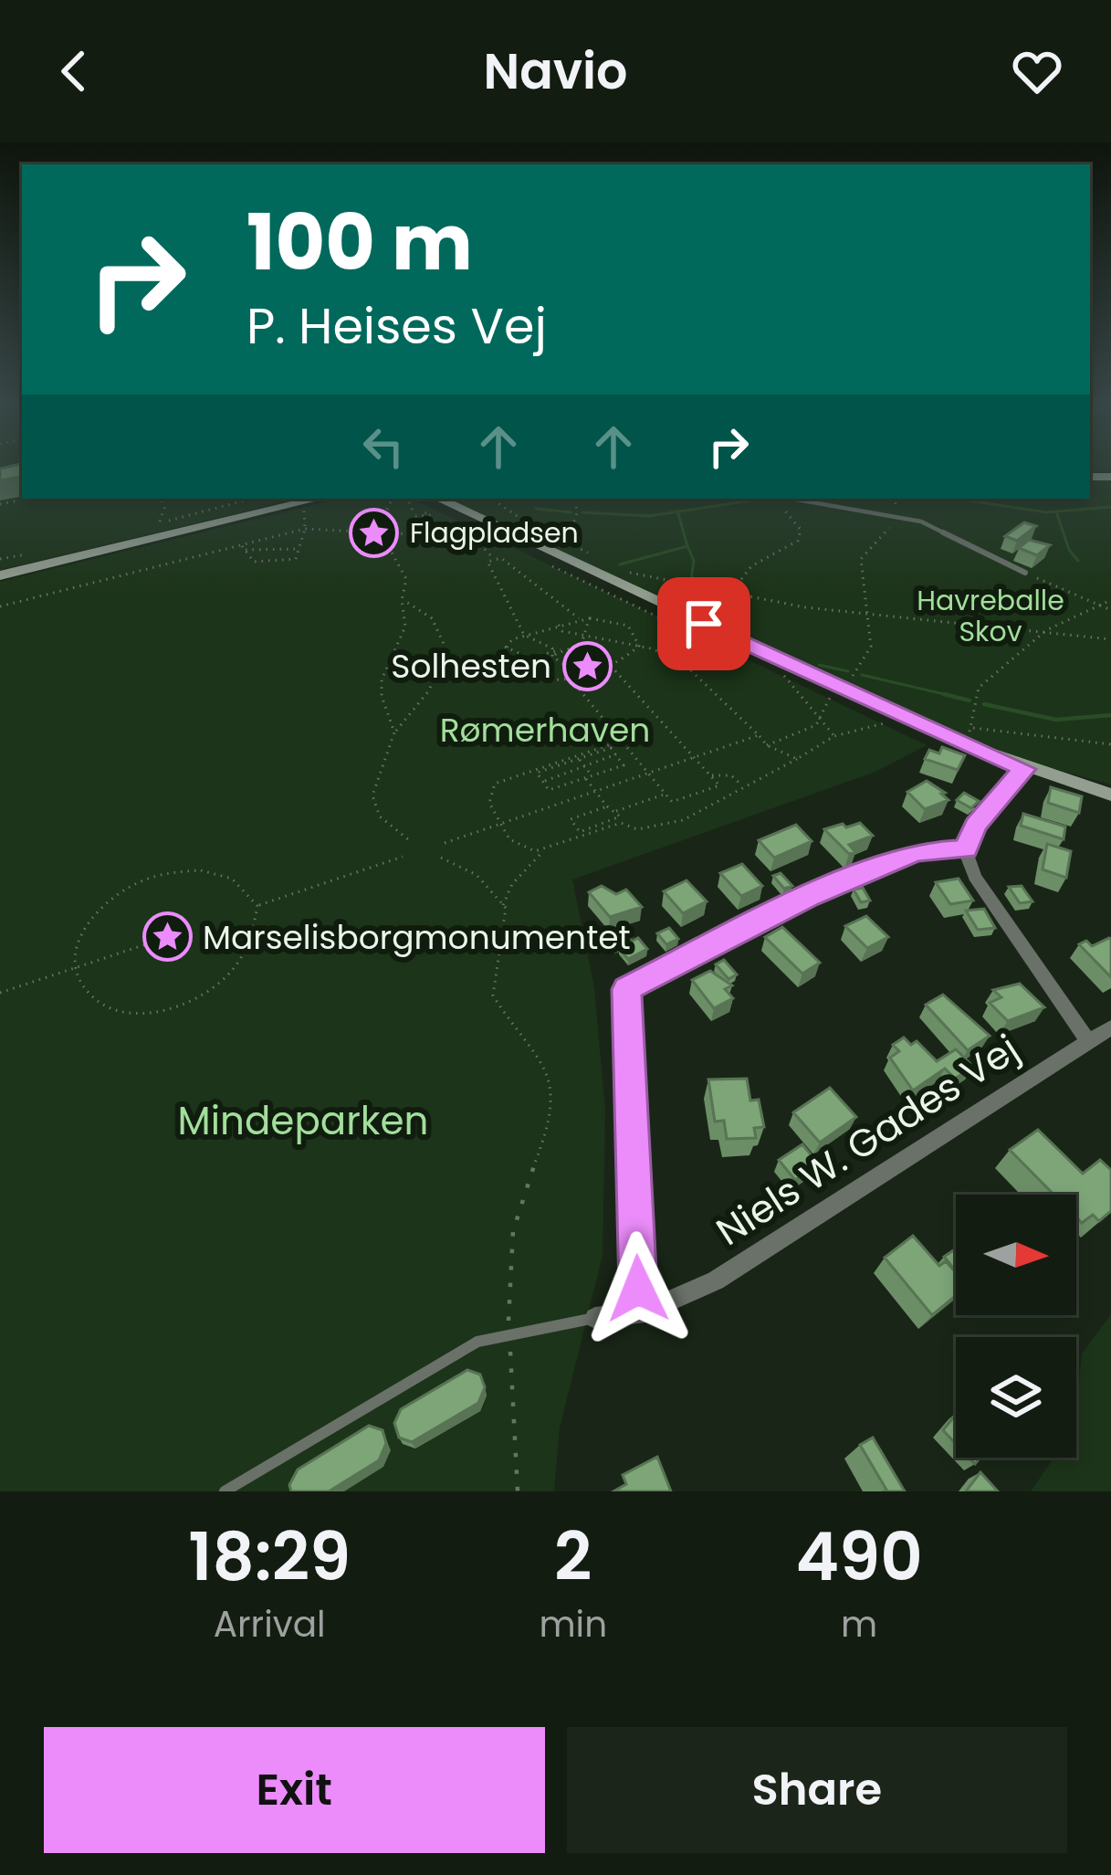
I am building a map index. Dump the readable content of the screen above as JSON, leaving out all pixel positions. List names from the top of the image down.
{
  "streets": {
    "street": ["Niels W. Gades Vej"]
  },
  "parks": ["Havreballe Skov", "Rømerhaven", "Mindeparken"],
  "places": {
    "place": ["Flagpladsen", "Solhesten", "Marselisborgmonumentet"]
  },
  "north": "right",
  "page": {
    "header": "Navio",
    "turn": ["100 m", "P. Heises Vej"],
    "eta": [
      "18:29",
      "Arrival",
      "2",
      "min",
      "490",
      "m"
    ],
    "buttons": ["Exit", "Share"]
  }
}
